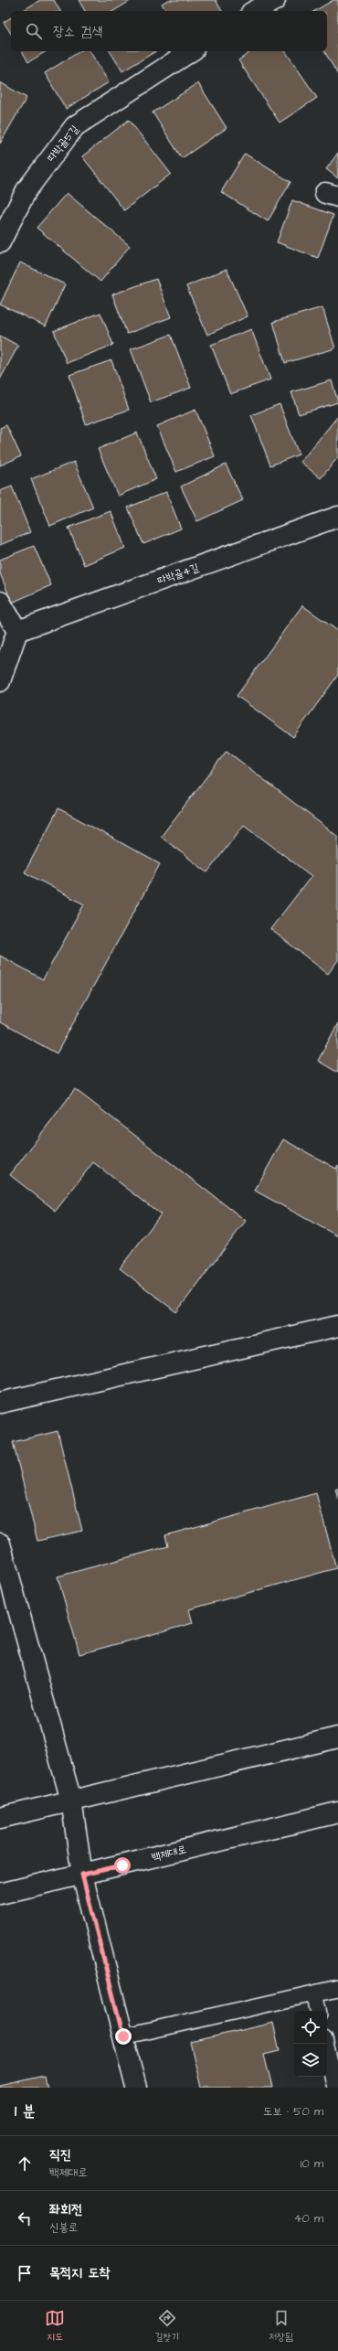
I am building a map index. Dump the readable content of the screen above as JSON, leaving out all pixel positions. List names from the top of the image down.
{
  "streets": {
    "street": ["따박골5길", "따박골4길", "백제대로"]
  },
  "page": {
    "search": "장소 검색",
    "heading": ["1 분", "도보 · 50 m"],
    "list": [
      ["직진", "백제대로", "10 m"],
      ["좌회전", "신봉로", "40 m"],
      "목적지 도착"
    ],
    "nav": ["지도", "길찾기", "저장됨"]
  }
}
